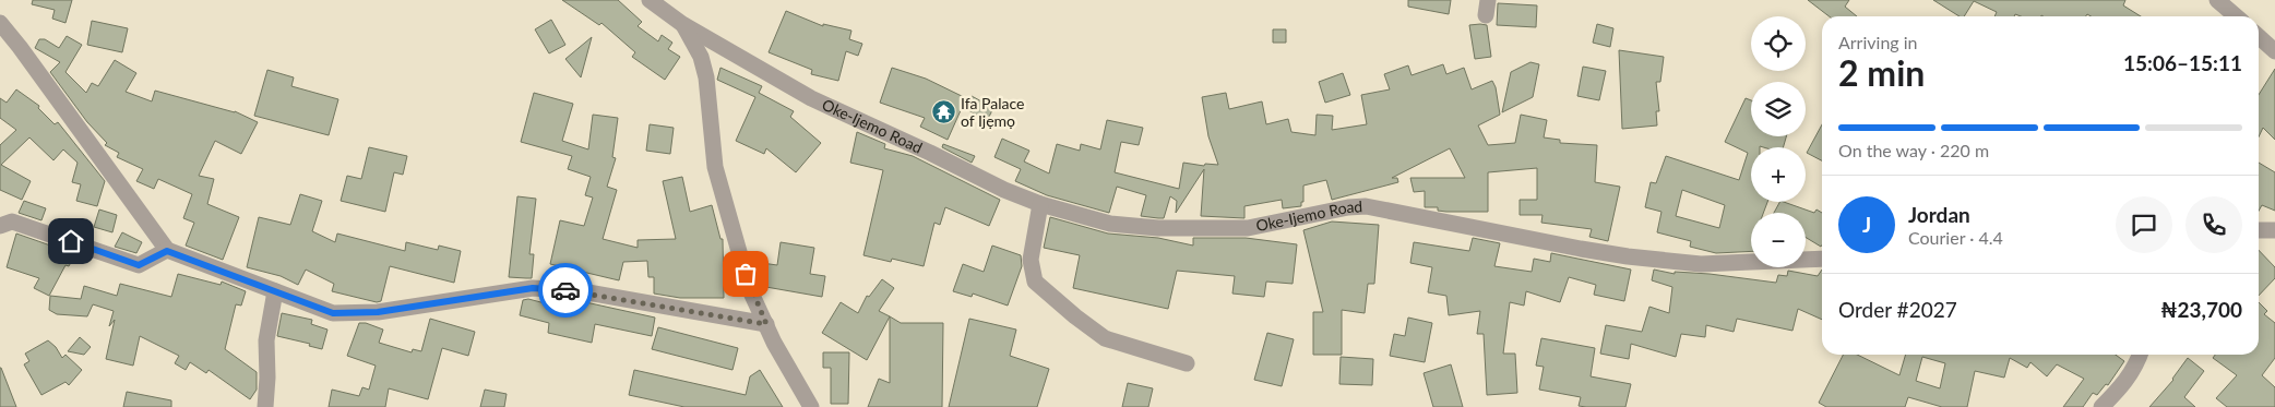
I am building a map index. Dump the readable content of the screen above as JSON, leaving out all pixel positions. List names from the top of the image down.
{
  "streets": {
    "street": ["Oke-Ijemo Road"]
  },
  "places": {
    "temple": ["Ifa Palace of Ijẹmọ"]
  },
  "page": {
    "map_buttons": ["+", "−"],
    "heading": ["2 min", "Arriving in", "15:06–15:11"],
    "panel": [
      "Jordan",
      "Courier · 4.4",
      "Order #2027",
      "₦23,700"
    ],
    "bar": "On the way · 220 m",
    "round": "J"
  }
}
